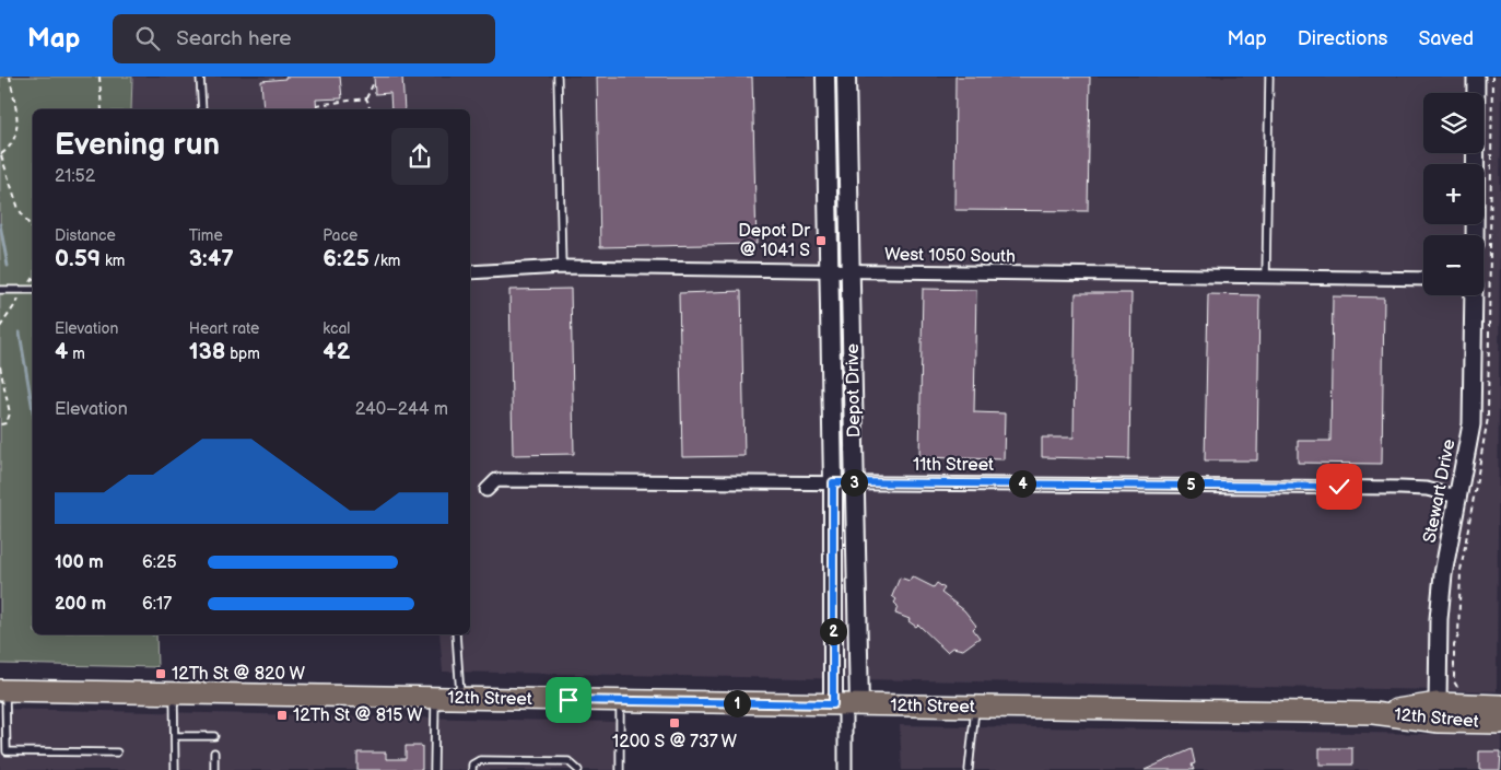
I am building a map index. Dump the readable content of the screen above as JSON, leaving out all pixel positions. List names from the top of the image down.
{
  "streets": {
    "main road": ["Depot Drive", "12th Street"],
    "street": ["West 1050 South", "11th Street", "Stewart Drive"]
  },
  "crossings": [
    ["West 1050 South", "Depot Drive"],
    ["Depot Drive", "11th Street"],
    ["Depot Drive", "12th Street"],
    ["11th Street", "Stewart Drive"],
    ["Stewart Drive", "12th Street"]
  ],
  "places": {
    "transit": [
      "Depot Dr @ 1041 S",
      "12Th St @ 820 W",
      "12Th St @ 815 W",
      "1200 S @ 737 W"
    ]
  },
  "page": {
    "header": "Map",
    "search": "Search here",
    "nav": ["Map", "Directions", "Saved"],
    "map_buttons": ["+", "−"],
    "heading": ["Evening run", "21:52"],
    "stats": [
      ["Distance", "0.59 km"],
      ["Time", "3:47"],
      ["Pace", "6:25 /km"],
      ["Elevation", "4 m"],
      ["Heart rate", "138 bpm"],
      ["kcal", "42"]
    ],
    "chart": ["Elevation", "240–244 m"],
    "pins": [
      "3",
      "4",
      "5",
      "2",
      "1"
    ],
    "list": [
      {
        "name": "100 m",
        "note": "6:25"
      },
      {
        "name": "200 m",
        "note": "6:17"
      }
    ]
  }
}
